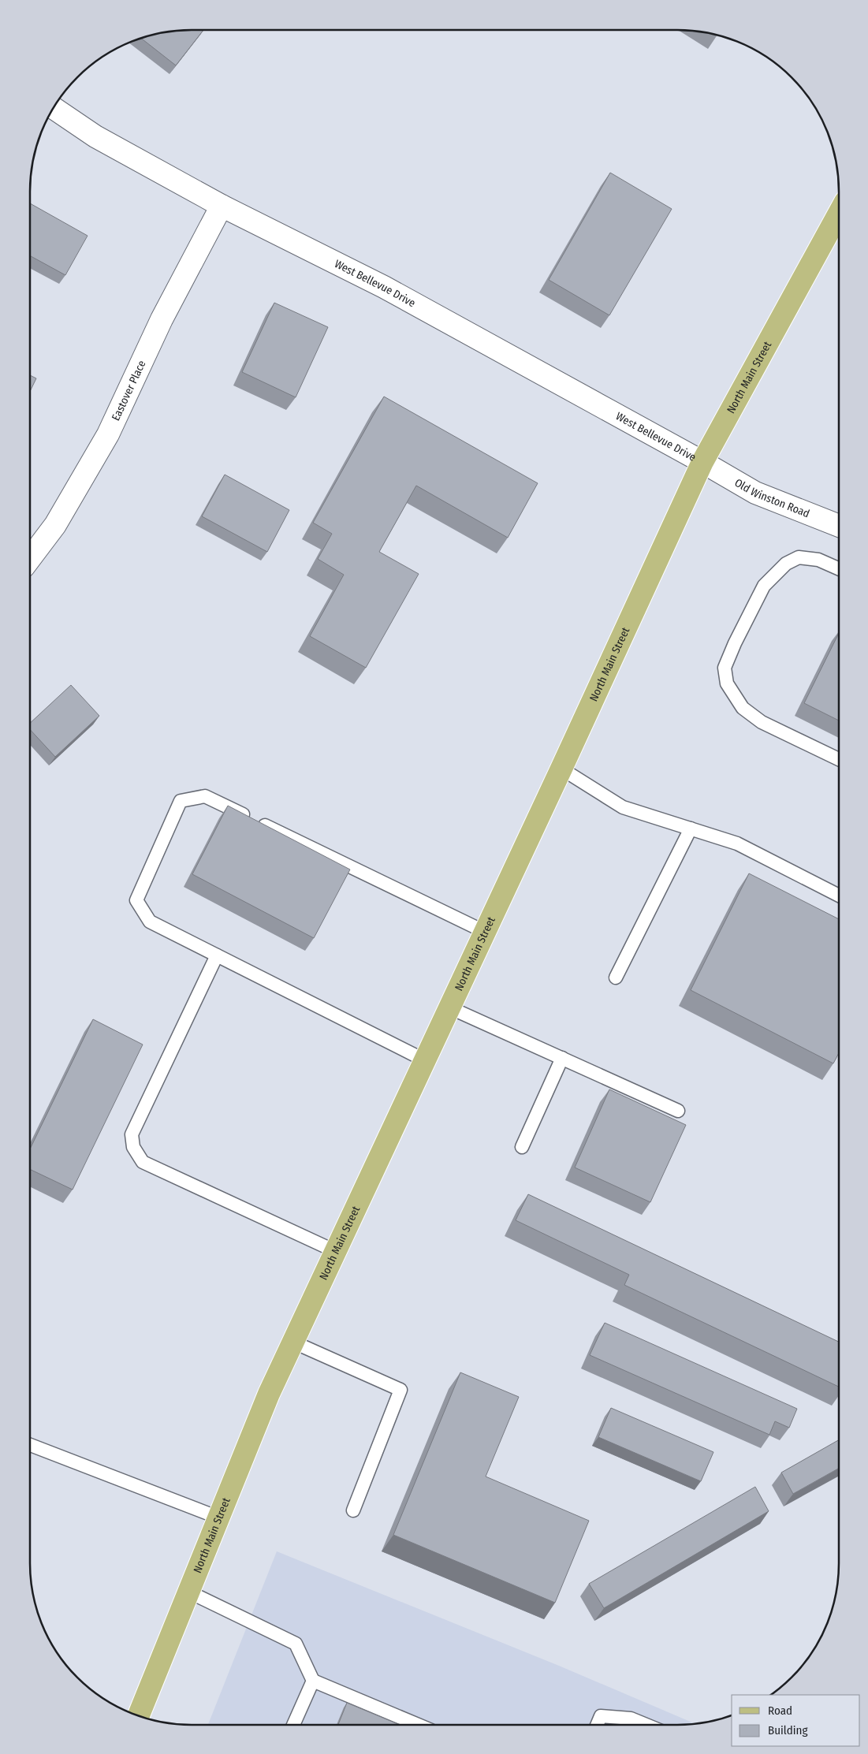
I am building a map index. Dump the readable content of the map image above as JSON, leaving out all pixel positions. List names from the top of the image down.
{
  "streets": {
    "main road": ["North Main Street"],
    "street": ["West Bellevue Drive", "Eastover Place", "Old Winston Road"]
  },
  "crossings": [
    ["West Bellevue Drive", "North Main Street"],
    ["West Bellevue Drive", "Eastover Place"],
    ["West Bellevue Drive", "Old Winston Road"],
    ["North Main Street", "Old Winston Road"]
  ],
  "legend": ["Road", "Building"]
}
